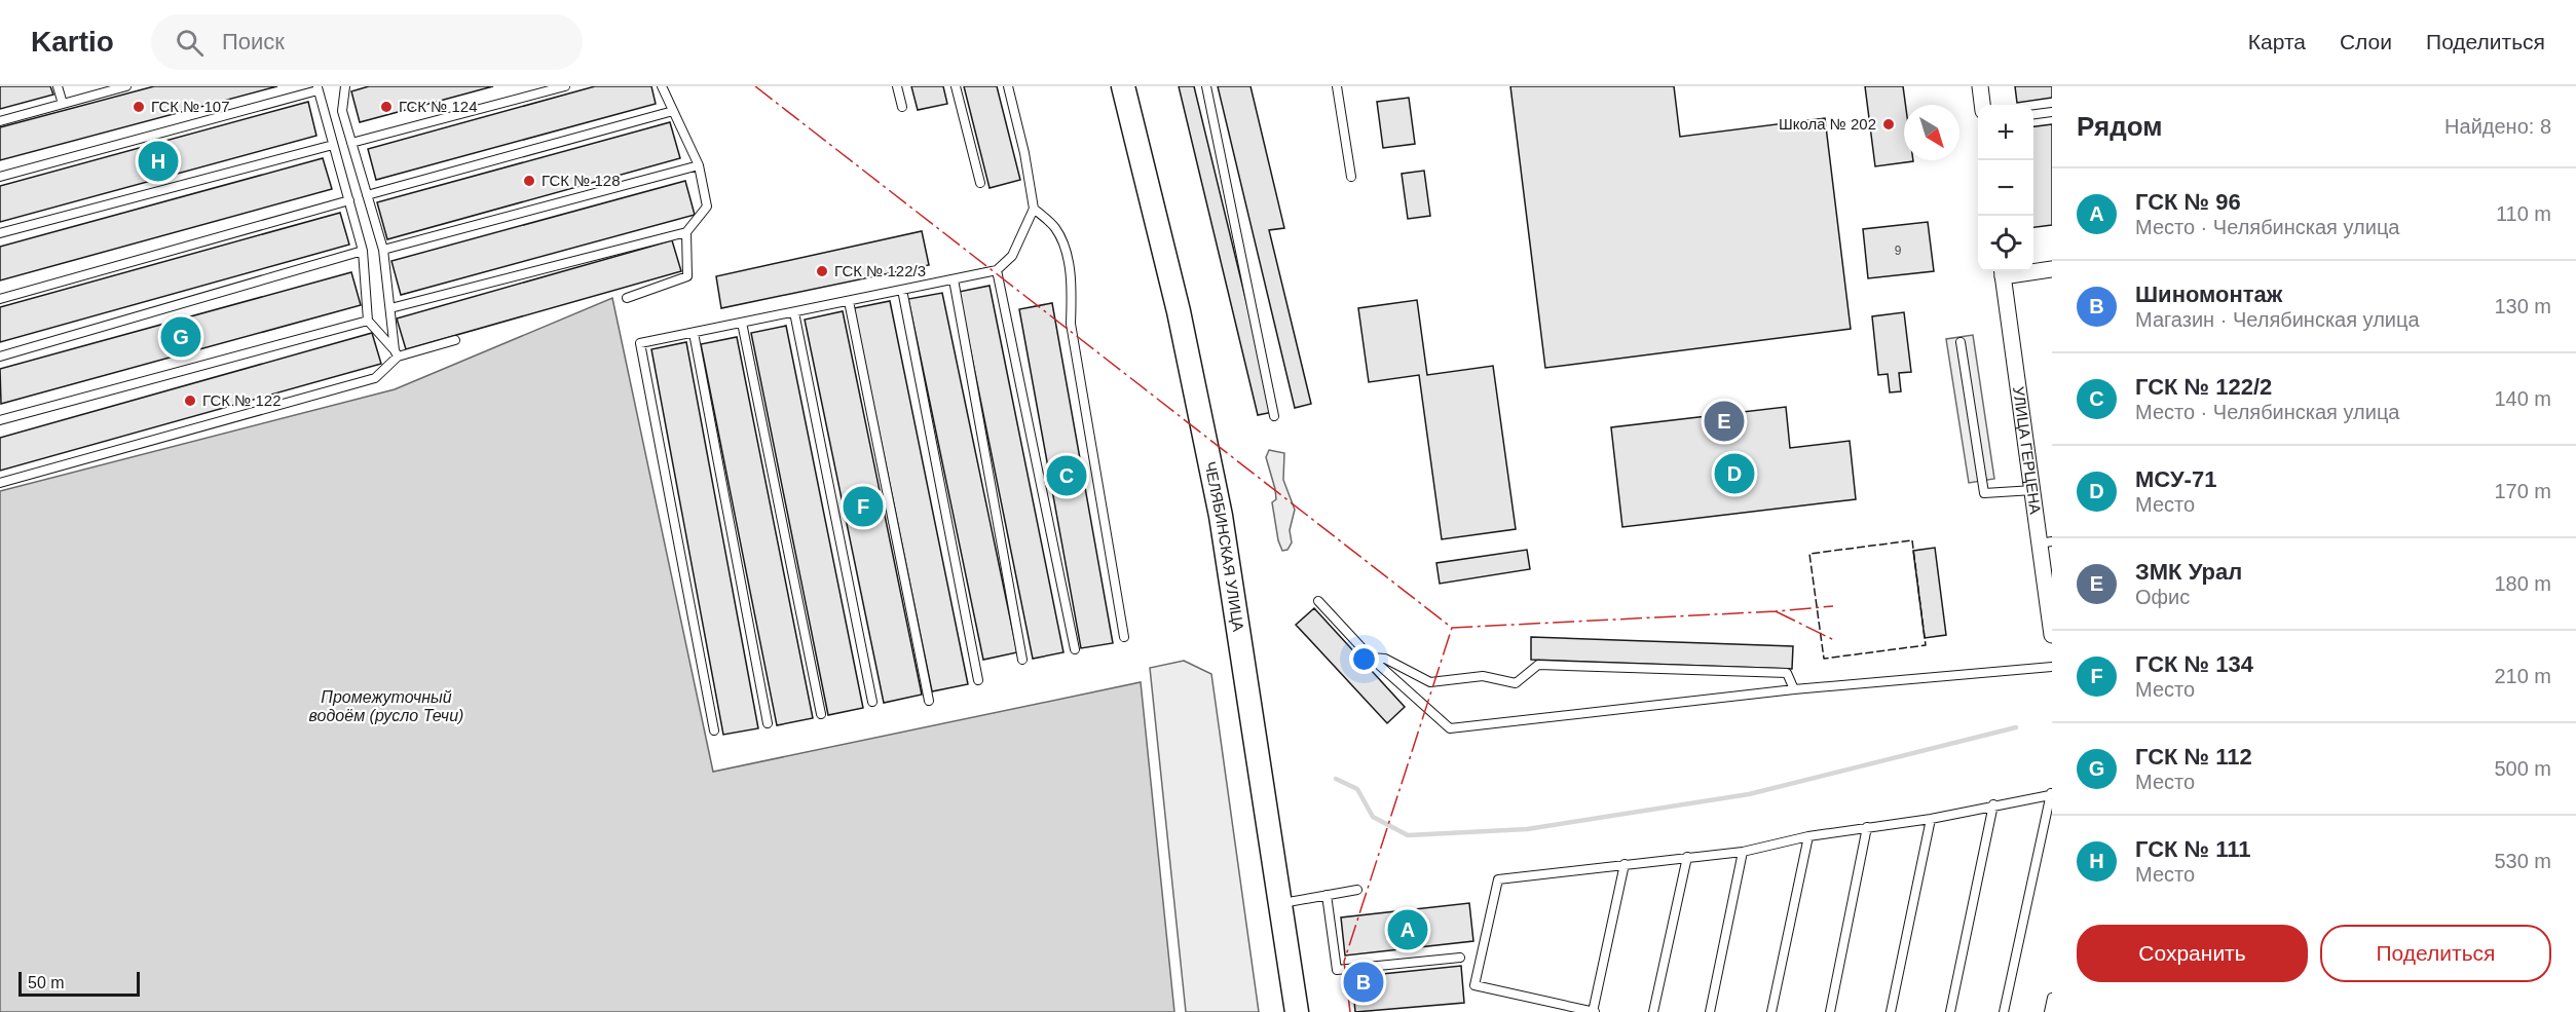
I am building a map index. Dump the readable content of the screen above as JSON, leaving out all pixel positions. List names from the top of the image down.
{
  "streets": {
    "main road": ["ЧЕЛЯБИНСКАЯ УЛИЦА"],
    "street": ["УЛИЦА ГЕРЦЕНА"]
  },
  "water": ["Промежуточный водоём (русло Течи)"],
  "places": [
    "ГСК № 107",
    "ГСК № 124",
    "Школа № 202",
    "ГСК № 128",
    "ГСК № 122/3",
    "ГСК № 122"
  ],
  "house_numbers": ["9"],
  "scale_bar": "50 m",
  "north": "bottom right",
  "page": {
    "header": "Kartio",
    "search": "Поиск",
    "nav": ["Карта", "Слои", "Поделиться"],
    "heading": ["Рядом", "Найдено: 8"],
    "map_buttons": ["+", "−"],
    "pins": [
      "H",
      "G",
      "E",
      "D",
      "C",
      "F",
      "A",
      "B"
    ],
    "list": [
      {
        "mark": "A",
        "name": "ГСК № 96",
        "note": "Место · Челябинская улица",
        "value": "110 m"
      },
      {
        "mark": "B",
        "name": "Шиномонтаж",
        "note": "Магазин · Челябинская улица",
        "value": "130 m"
      },
      {
        "mark": "C",
        "name": "ГСК № 122/2",
        "note": "Место · Челябинская улица",
        "value": "140 m"
      },
      {
        "mark": "D",
        "name": "МСУ-71",
        "note": "Место",
        "value": "170 m"
      },
      {
        "mark": "E",
        "name": "ЗМК Урал",
        "note": "Офис",
        "value": "180 m"
      },
      {
        "mark": "F",
        "name": "ГСК № 134",
        "note": "Место",
        "value": "210 m"
      },
      {
        "mark": "G",
        "name": "ГСК № 112",
        "note": "Место",
        "value": "500 m"
      },
      {
        "mark": "H",
        "name": "ГСК № 111",
        "note": "Место",
        "value": "530 m"
      }
    ],
    "buttons": ["Сохранить", "Поделиться"],
    "scale": "50 m"
  }
}
